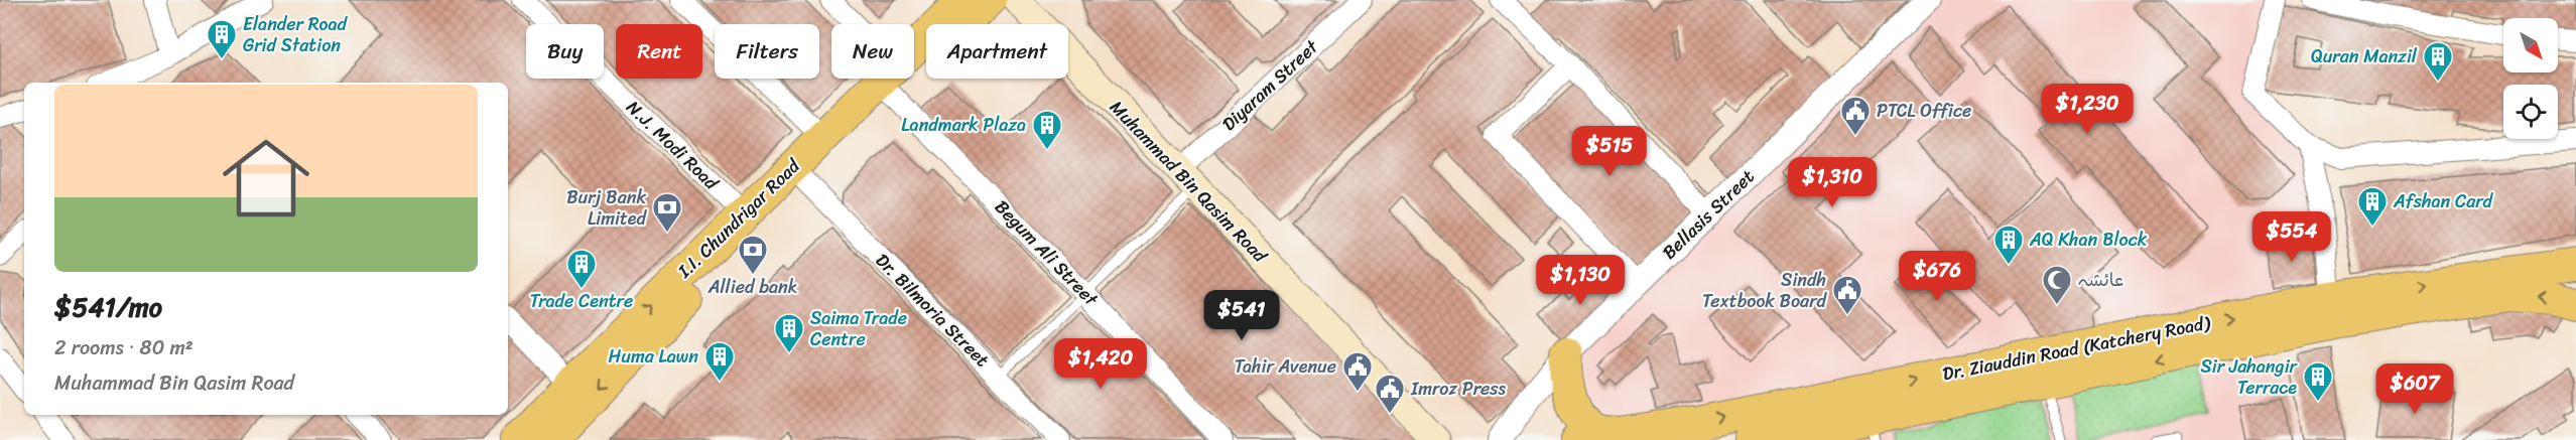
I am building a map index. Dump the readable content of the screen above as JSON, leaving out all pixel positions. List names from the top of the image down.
{
  "streets": {
    "main road": ["Muhammad Bin Qasim Road", "I.I. Chundrigar Road", "Dr. Ziauddin Road (Katchery Road)"],
    "street": [
      "Diyaram Street",
      "N.J. Modi Road",
      "Bellasis Street",
      "Begum Ali Street",
      "Dr. Bilmoria Street"
    ]
  },
  "crossings": [
    ["Diyaram Street", "Muhammad Bin Qasim Road"],
    ["N.J. Modi Road", "I.I. Chundrigar Road"],
    ["I.I. Chundrigar Road", "Begum Ali Street"],
    ["I.I. Chundrigar Road", "Dr. Bilmoria Street"]
  ],
  "places": {
    "building": [
      "Elander Road Grid Station",
      "Quran Manzil",
      "Landmark Plaza",
      "Afshan Card",
      "AQ Khan Block",
      "Trade Centre",
      "Saima Trade Centre",
      "Huma Lawn",
      "Sir Jahangir Terrace"
    ],
    "public building": [
      "PTCL Office",
      "Sindh Textbook Board",
      "Tahir Avenue",
      "Imroz Press"
    ],
    "bank": ["Burj Bank Limited", "Allied bank"],
    "mosque": ["عائشہ"]
  },
  "north": "bottom right",
  "page": {
    "chip": [
      "Buy",
      "Rent",
      "Filters",
      "New",
      "Apartment"
    ],
    "list": [
      {
        "name": "$541/mo",
        "note": "2 rooms · 80 m² · Muhammad Bin Qasim Road"
      }
    ],
    "price": [
      "$1,230",
      "$515",
      "$1,310",
      "$554",
      "$676",
      "$1,130",
      "$541",
      "$1,420",
      "$607"
    ]
  }
}
